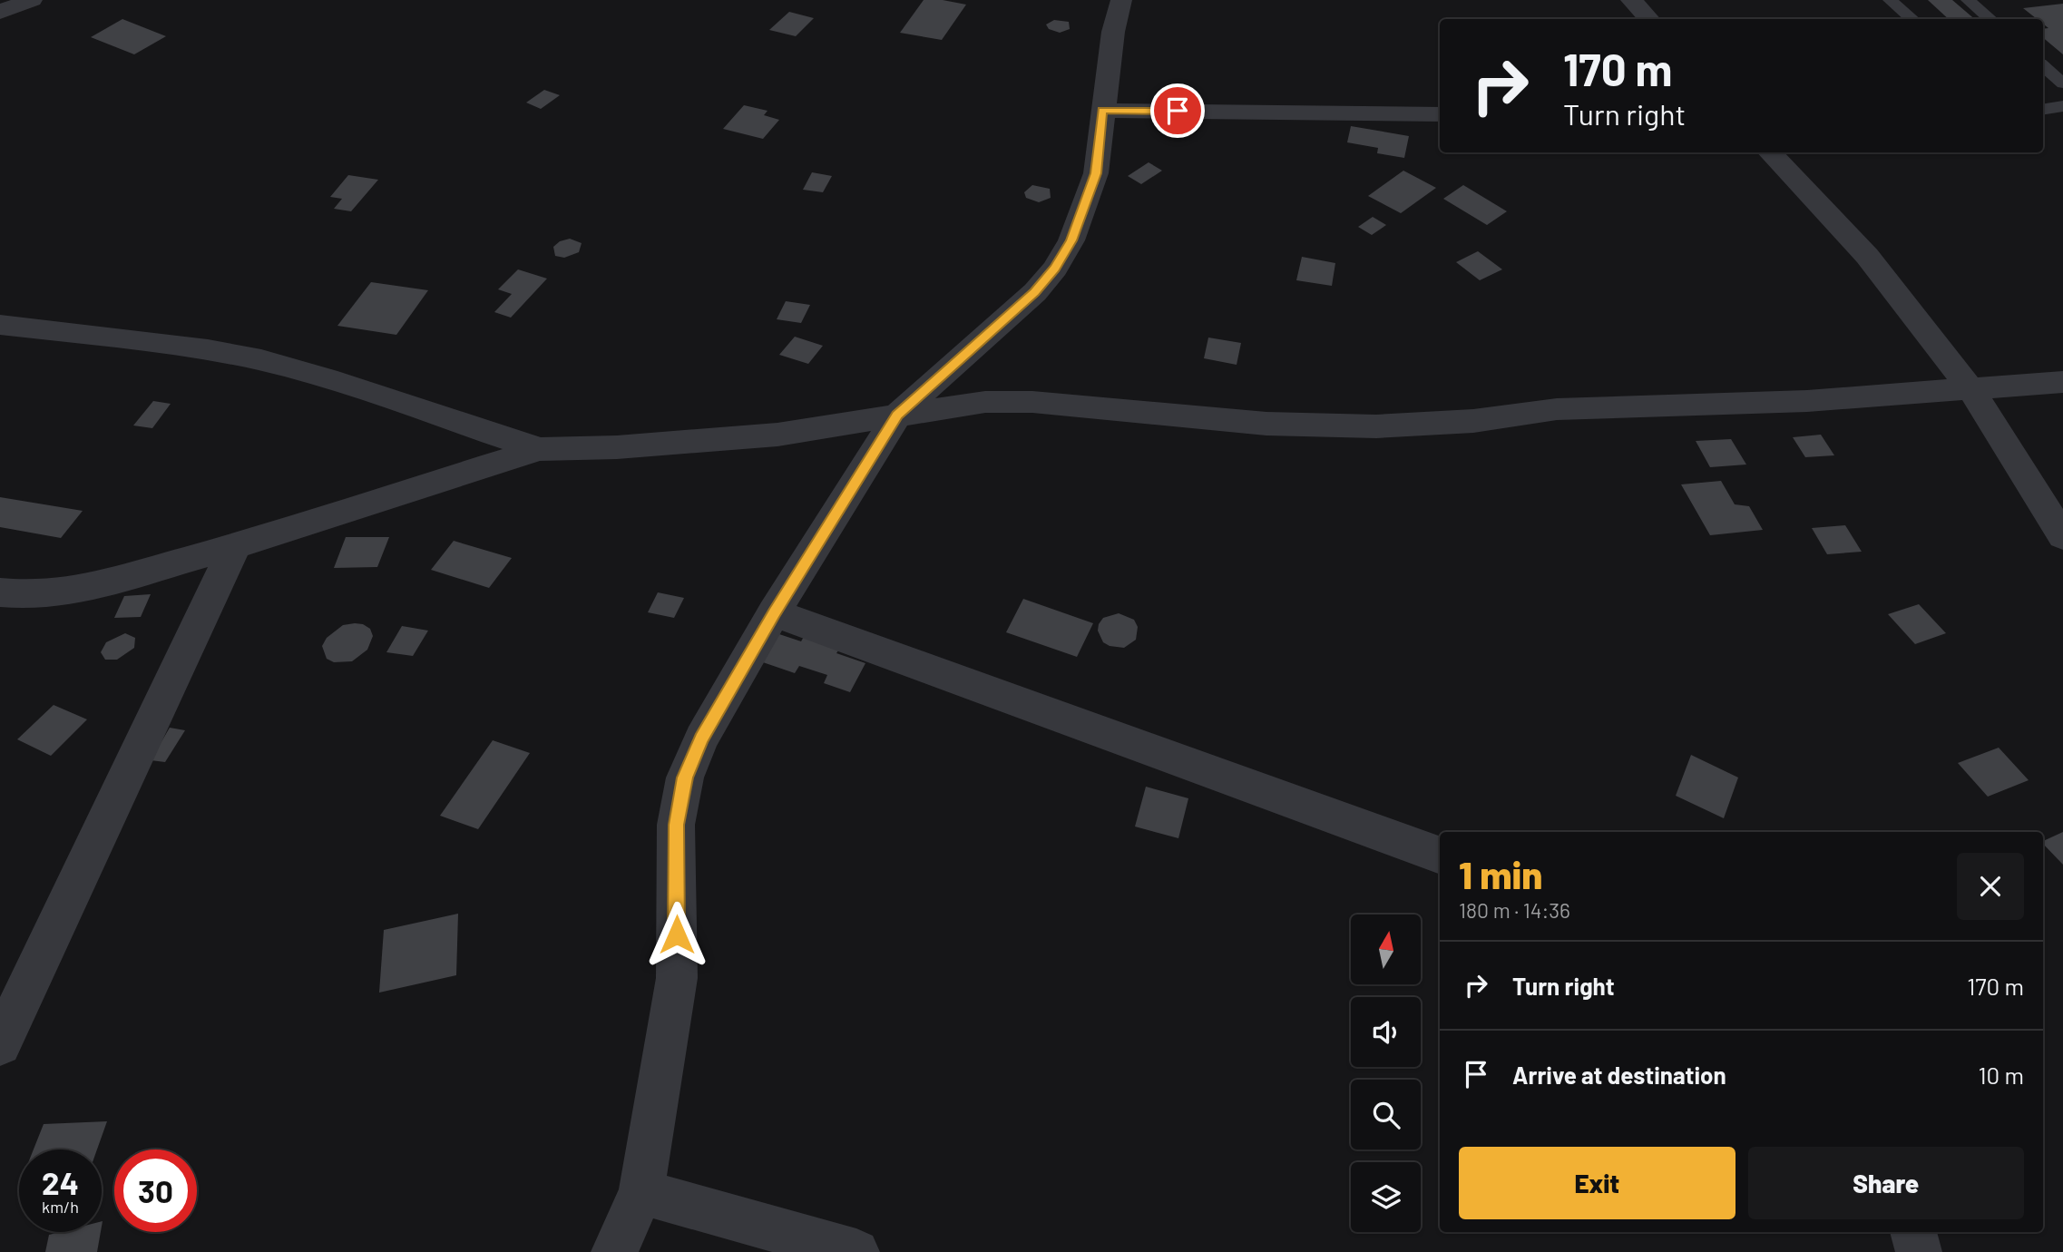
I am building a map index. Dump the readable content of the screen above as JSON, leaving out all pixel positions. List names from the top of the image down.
{
  "north": "top",
  "page": {
    "turn": ["170 m", "Turn right"],
    "heading": ["1 min", "180 m · 14:36"],
    "list": [
      {
        "name": "Turn right",
        "value": "170 m"
      },
      {
        "name": "Arrive at destination",
        "value": "10 m"
      }
    ],
    "buttons": ["Exit", "Share"],
    "speed": "24 km/h",
    "limit": "30"
  }
}
